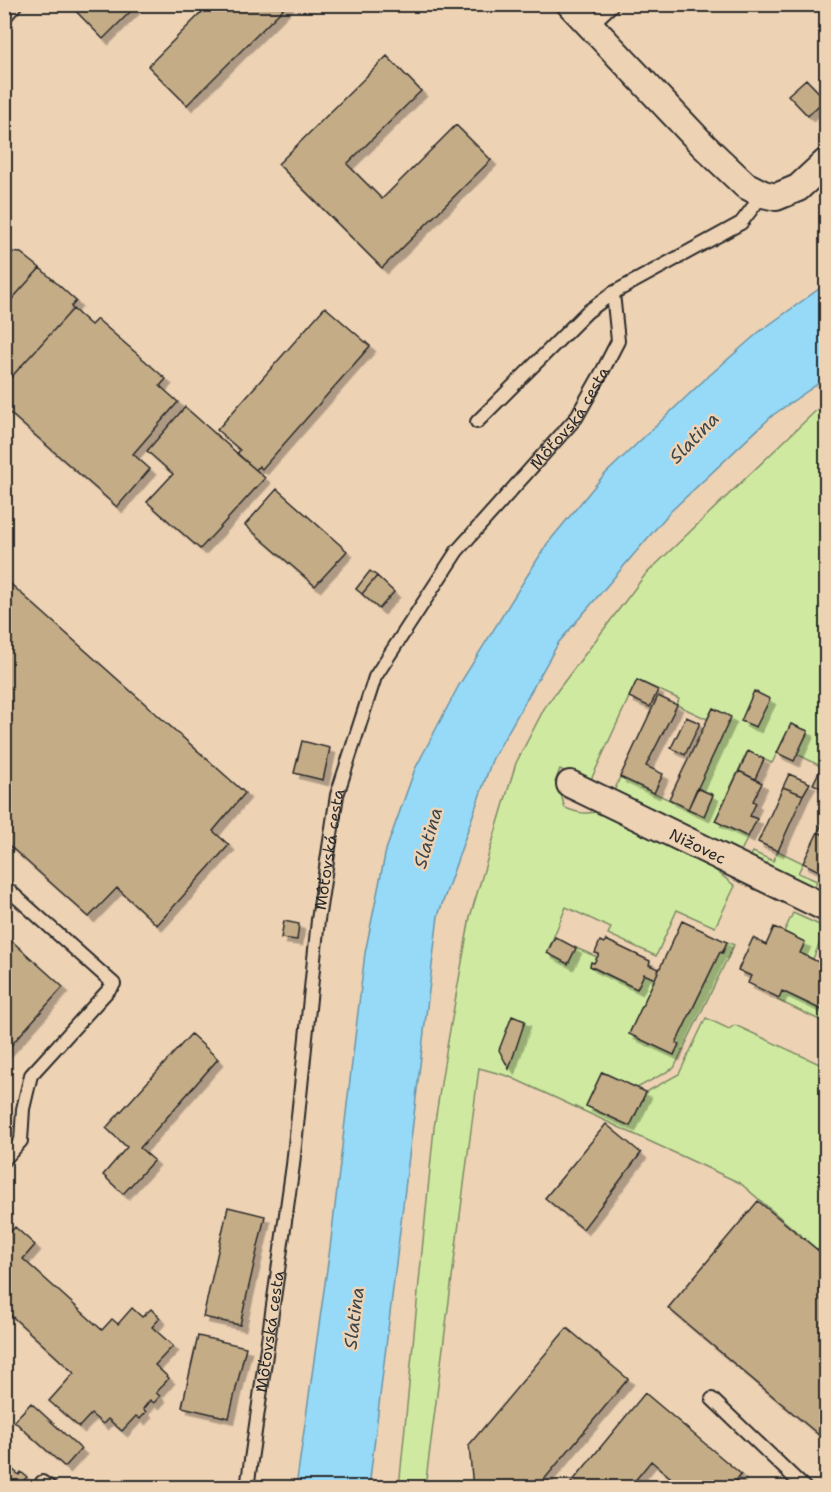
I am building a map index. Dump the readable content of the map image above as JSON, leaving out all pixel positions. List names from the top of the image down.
{
  "streets": {
    "street": ["Nižovec"],
    "lane": ["Môťovská cesta"]
  },
  "water": ["Slatina"]
}
